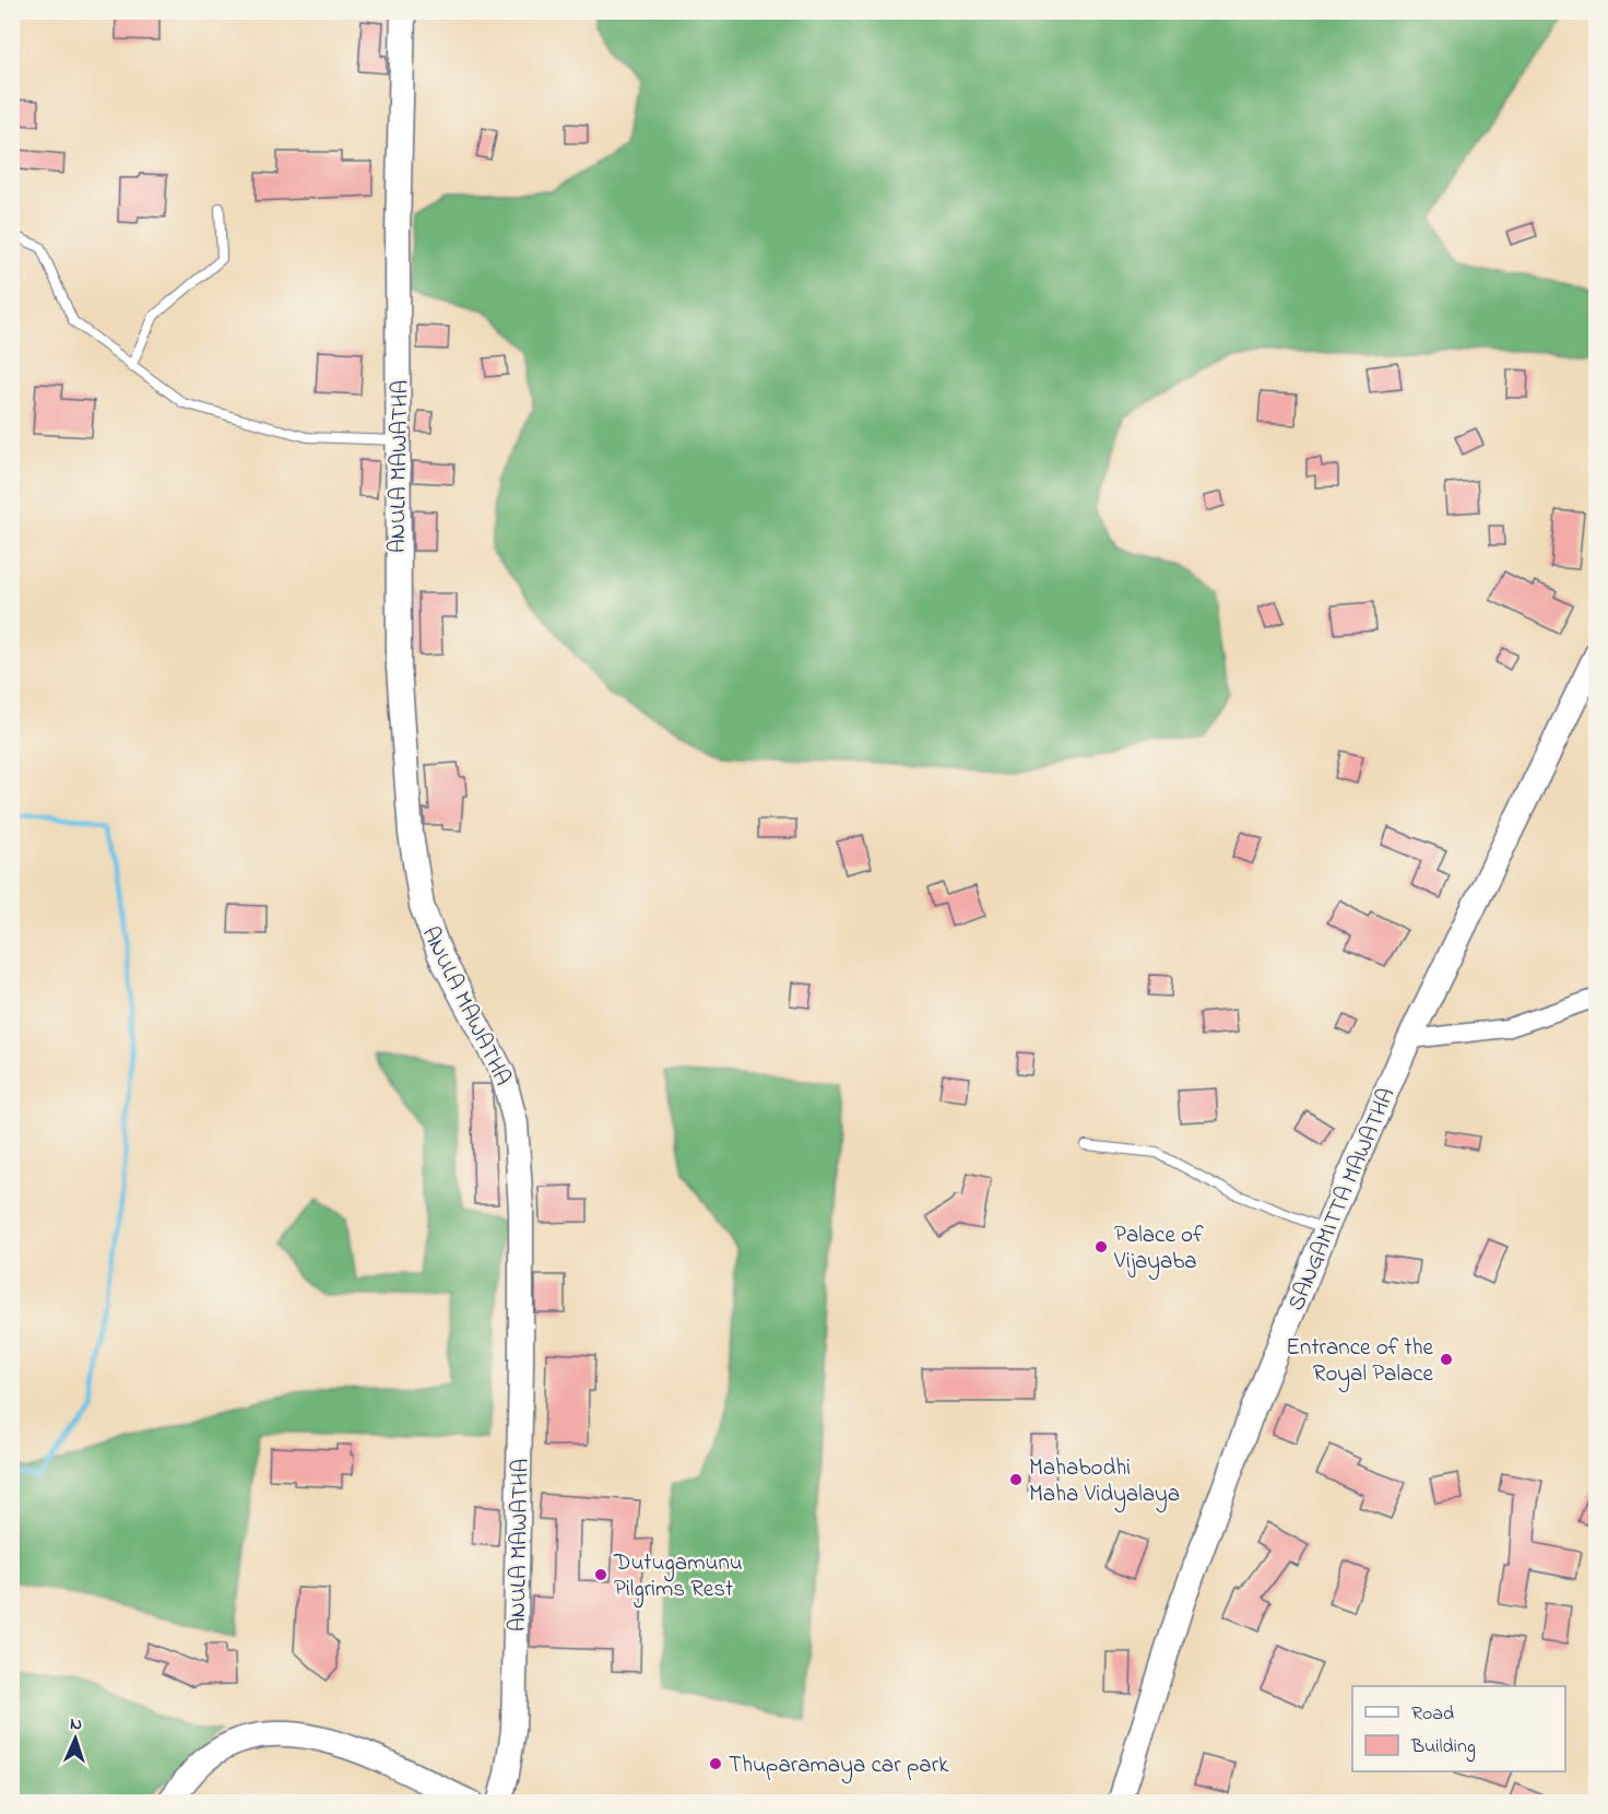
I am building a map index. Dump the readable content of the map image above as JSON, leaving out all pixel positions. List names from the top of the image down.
{
  "streets": {
    "main road": ["ANULA MAWATHA", "SANGAMITTA MAWATHA"]
  },
  "places": [
    "Palace of Vijayaba",
    "Entrance of the Royal Palace",
    "Mahabodhi Maha Vidyalaya",
    "Dutugamunu Pilgrims Rest",
    "Thuparamaya car park"
  ],
  "legend": ["Road", "Building"],
  "north": "top"
}
